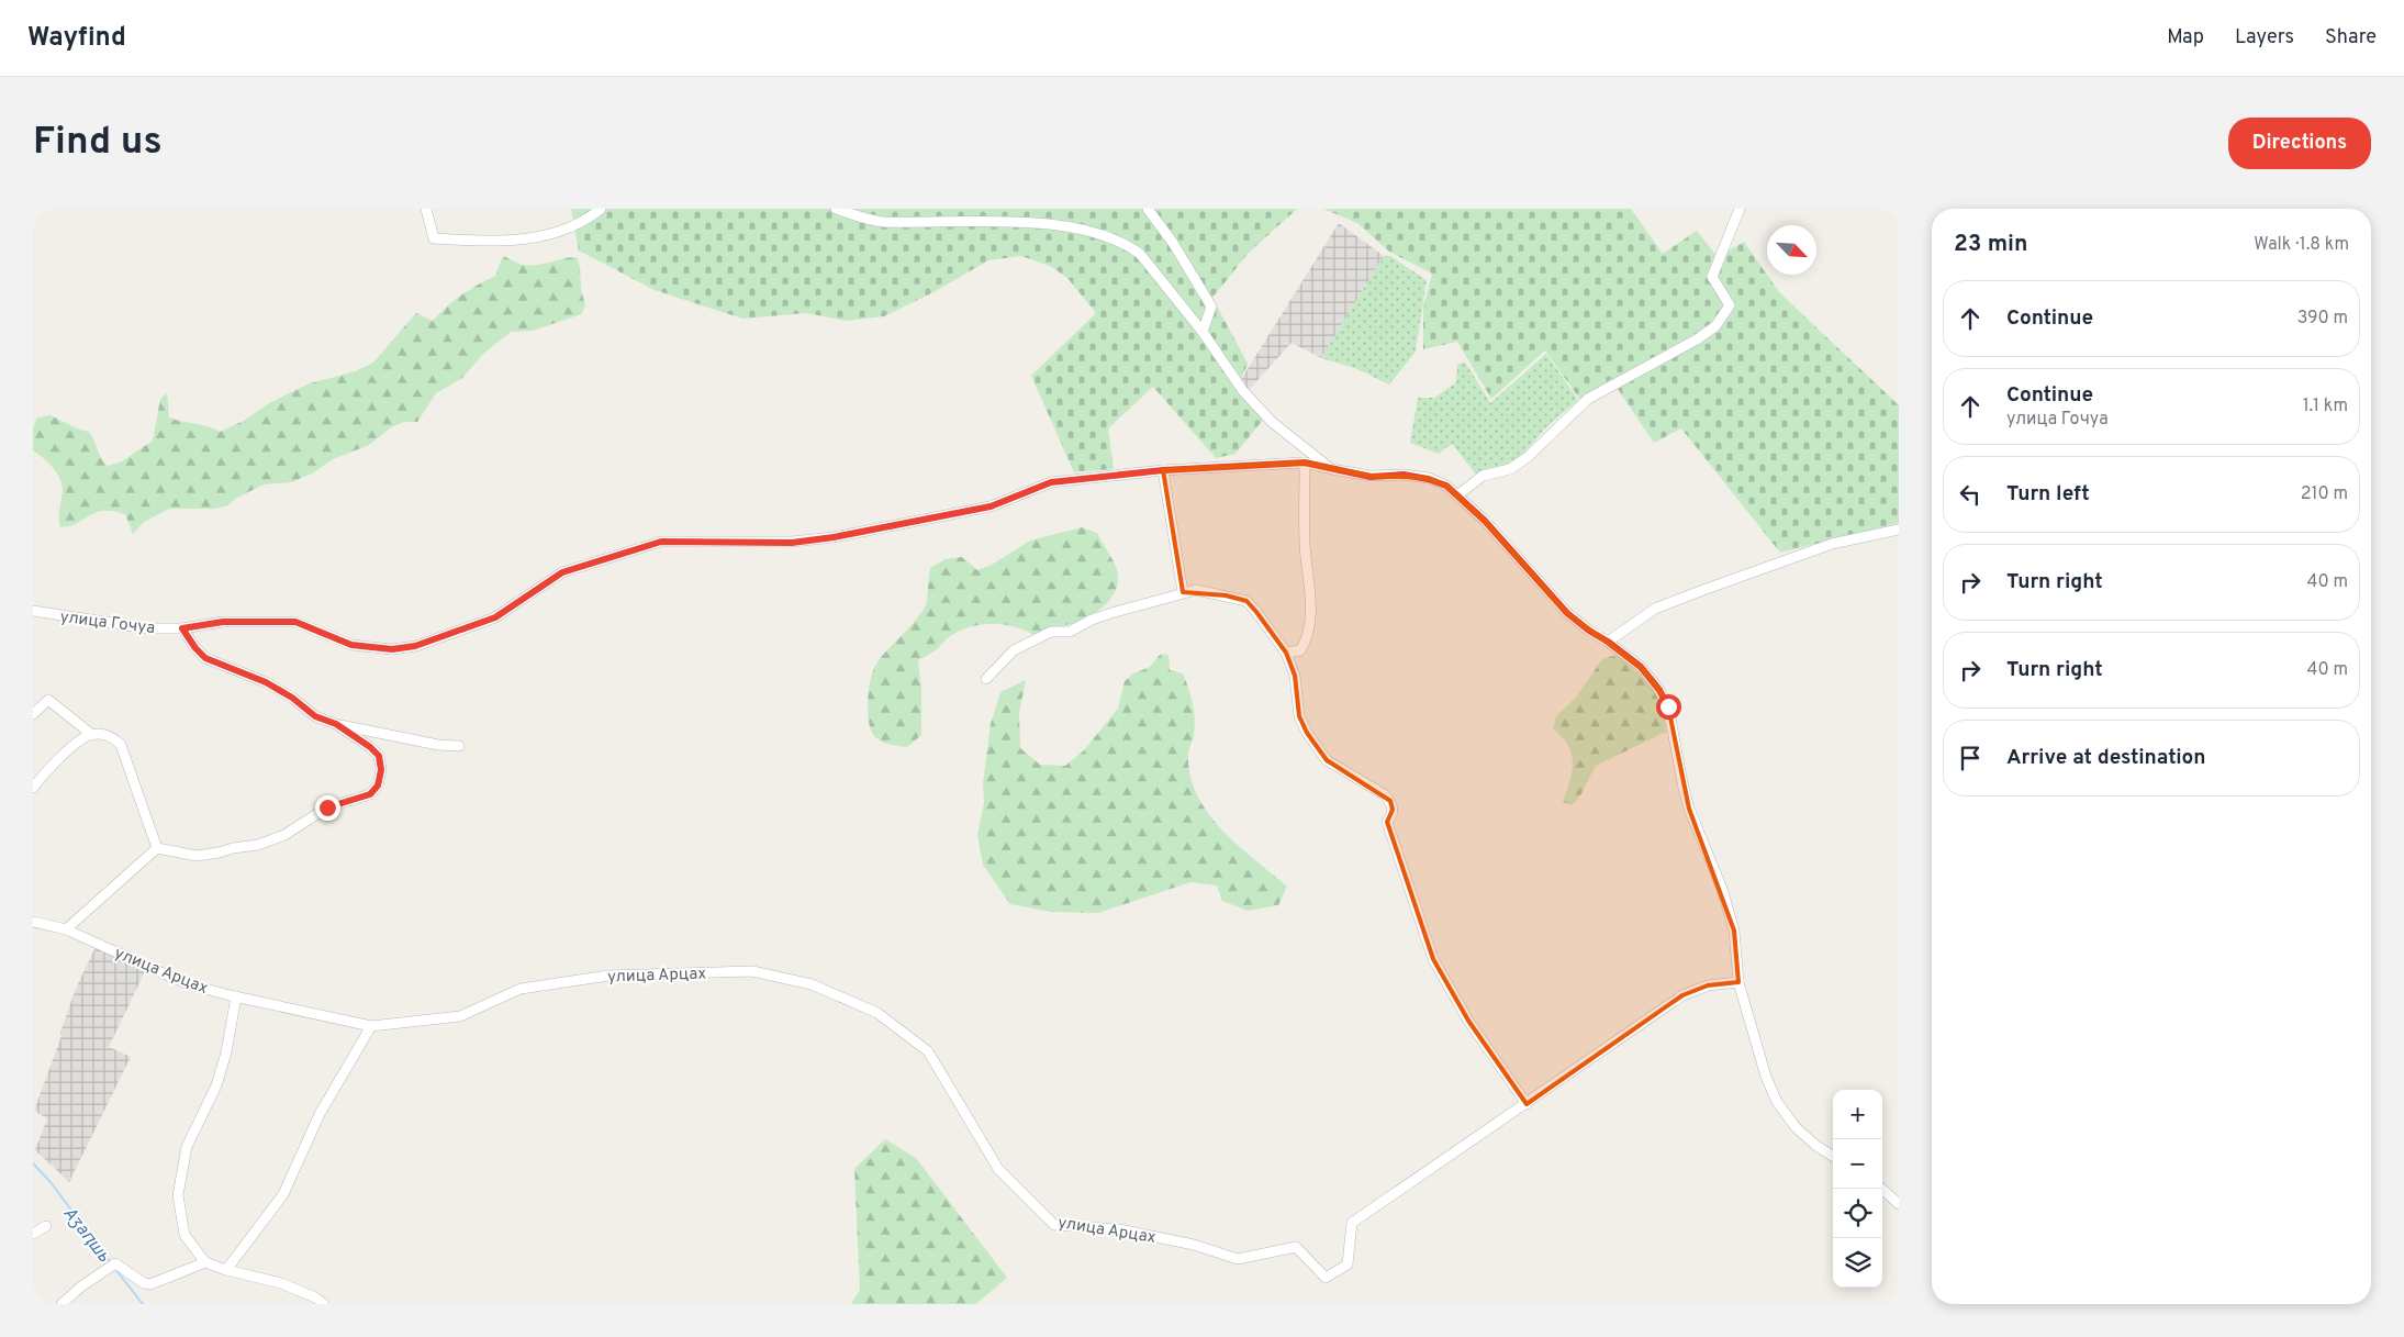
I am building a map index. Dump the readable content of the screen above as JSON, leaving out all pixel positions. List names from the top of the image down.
{
  "streets": {
    "street": ["улица Гочуа", "улица Арцах"]
  },
  "water": ["Аӡаԥшь"],
  "north": "bottom right",
  "page": {
    "header": "Wayfind",
    "nav": ["Map", "Layers", "Share"],
    "buttons": "Directions",
    "title": "Find us",
    "heading": ["23 min", "Walk · 1.8 km"],
    "list": [
      ["Continue", "390 m"],
      ["Continue", "улица Гочуа", "1.1 km"],
      ["Turn left", "210 m"],
      ["Turn right", "40 m"],
      ["Turn right", "40 m"],
      "Arrive at destination"
    ],
    "map_buttons": ["+", "−"]
  }
}
